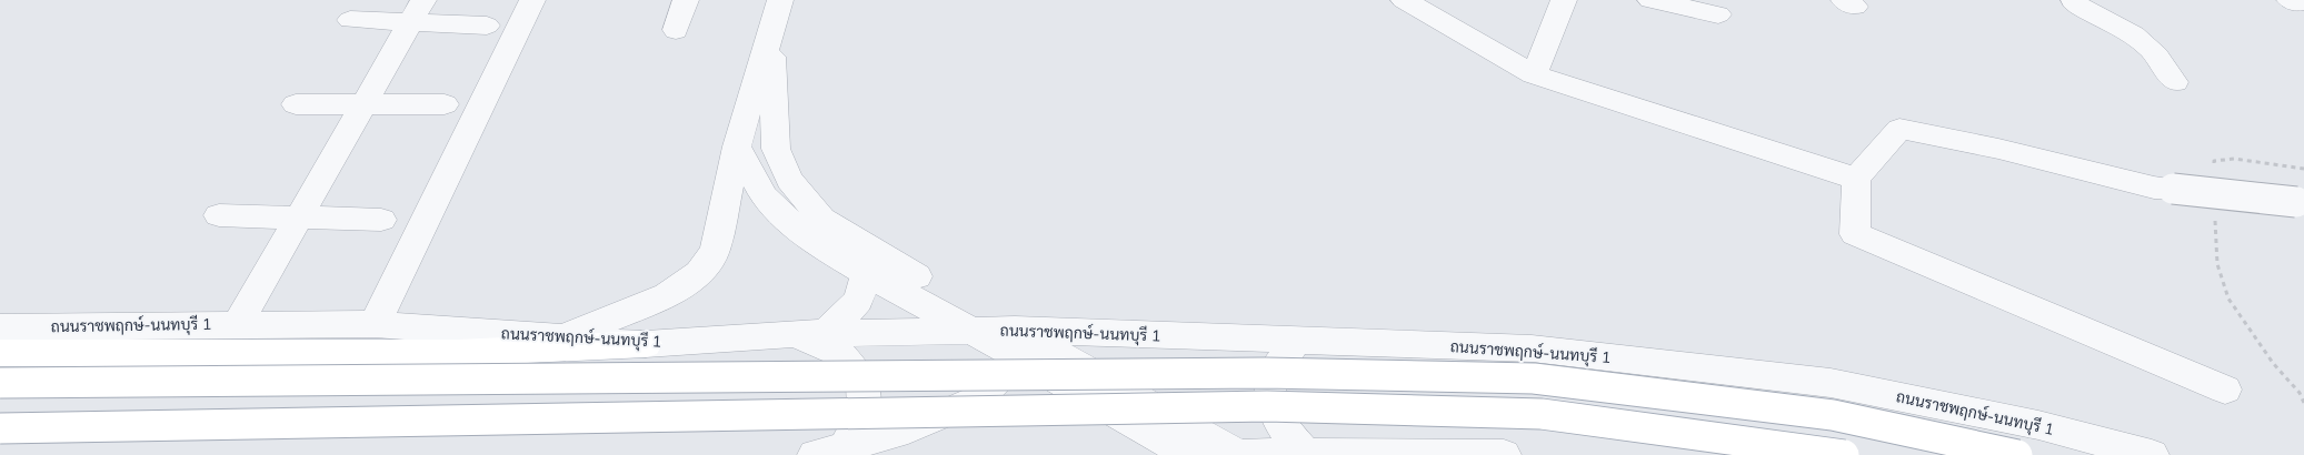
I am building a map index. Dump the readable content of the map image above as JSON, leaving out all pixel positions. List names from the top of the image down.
{
  "streets": {
    "main road": ["ถนนราชพฤกษ์-นนทบุรี 1"]
  }
}
